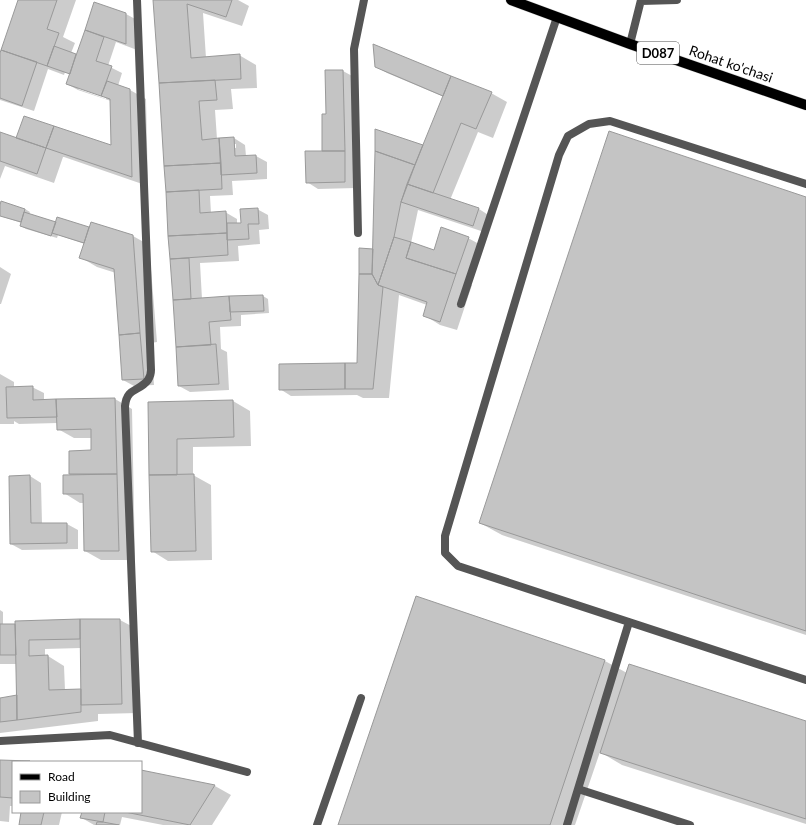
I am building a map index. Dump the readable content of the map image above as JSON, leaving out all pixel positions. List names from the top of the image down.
{
  "streets": {
    "main road": ["D087", "Rohat ko'chasi"]
  },
  "legend": ["Road", "Building"]
}
